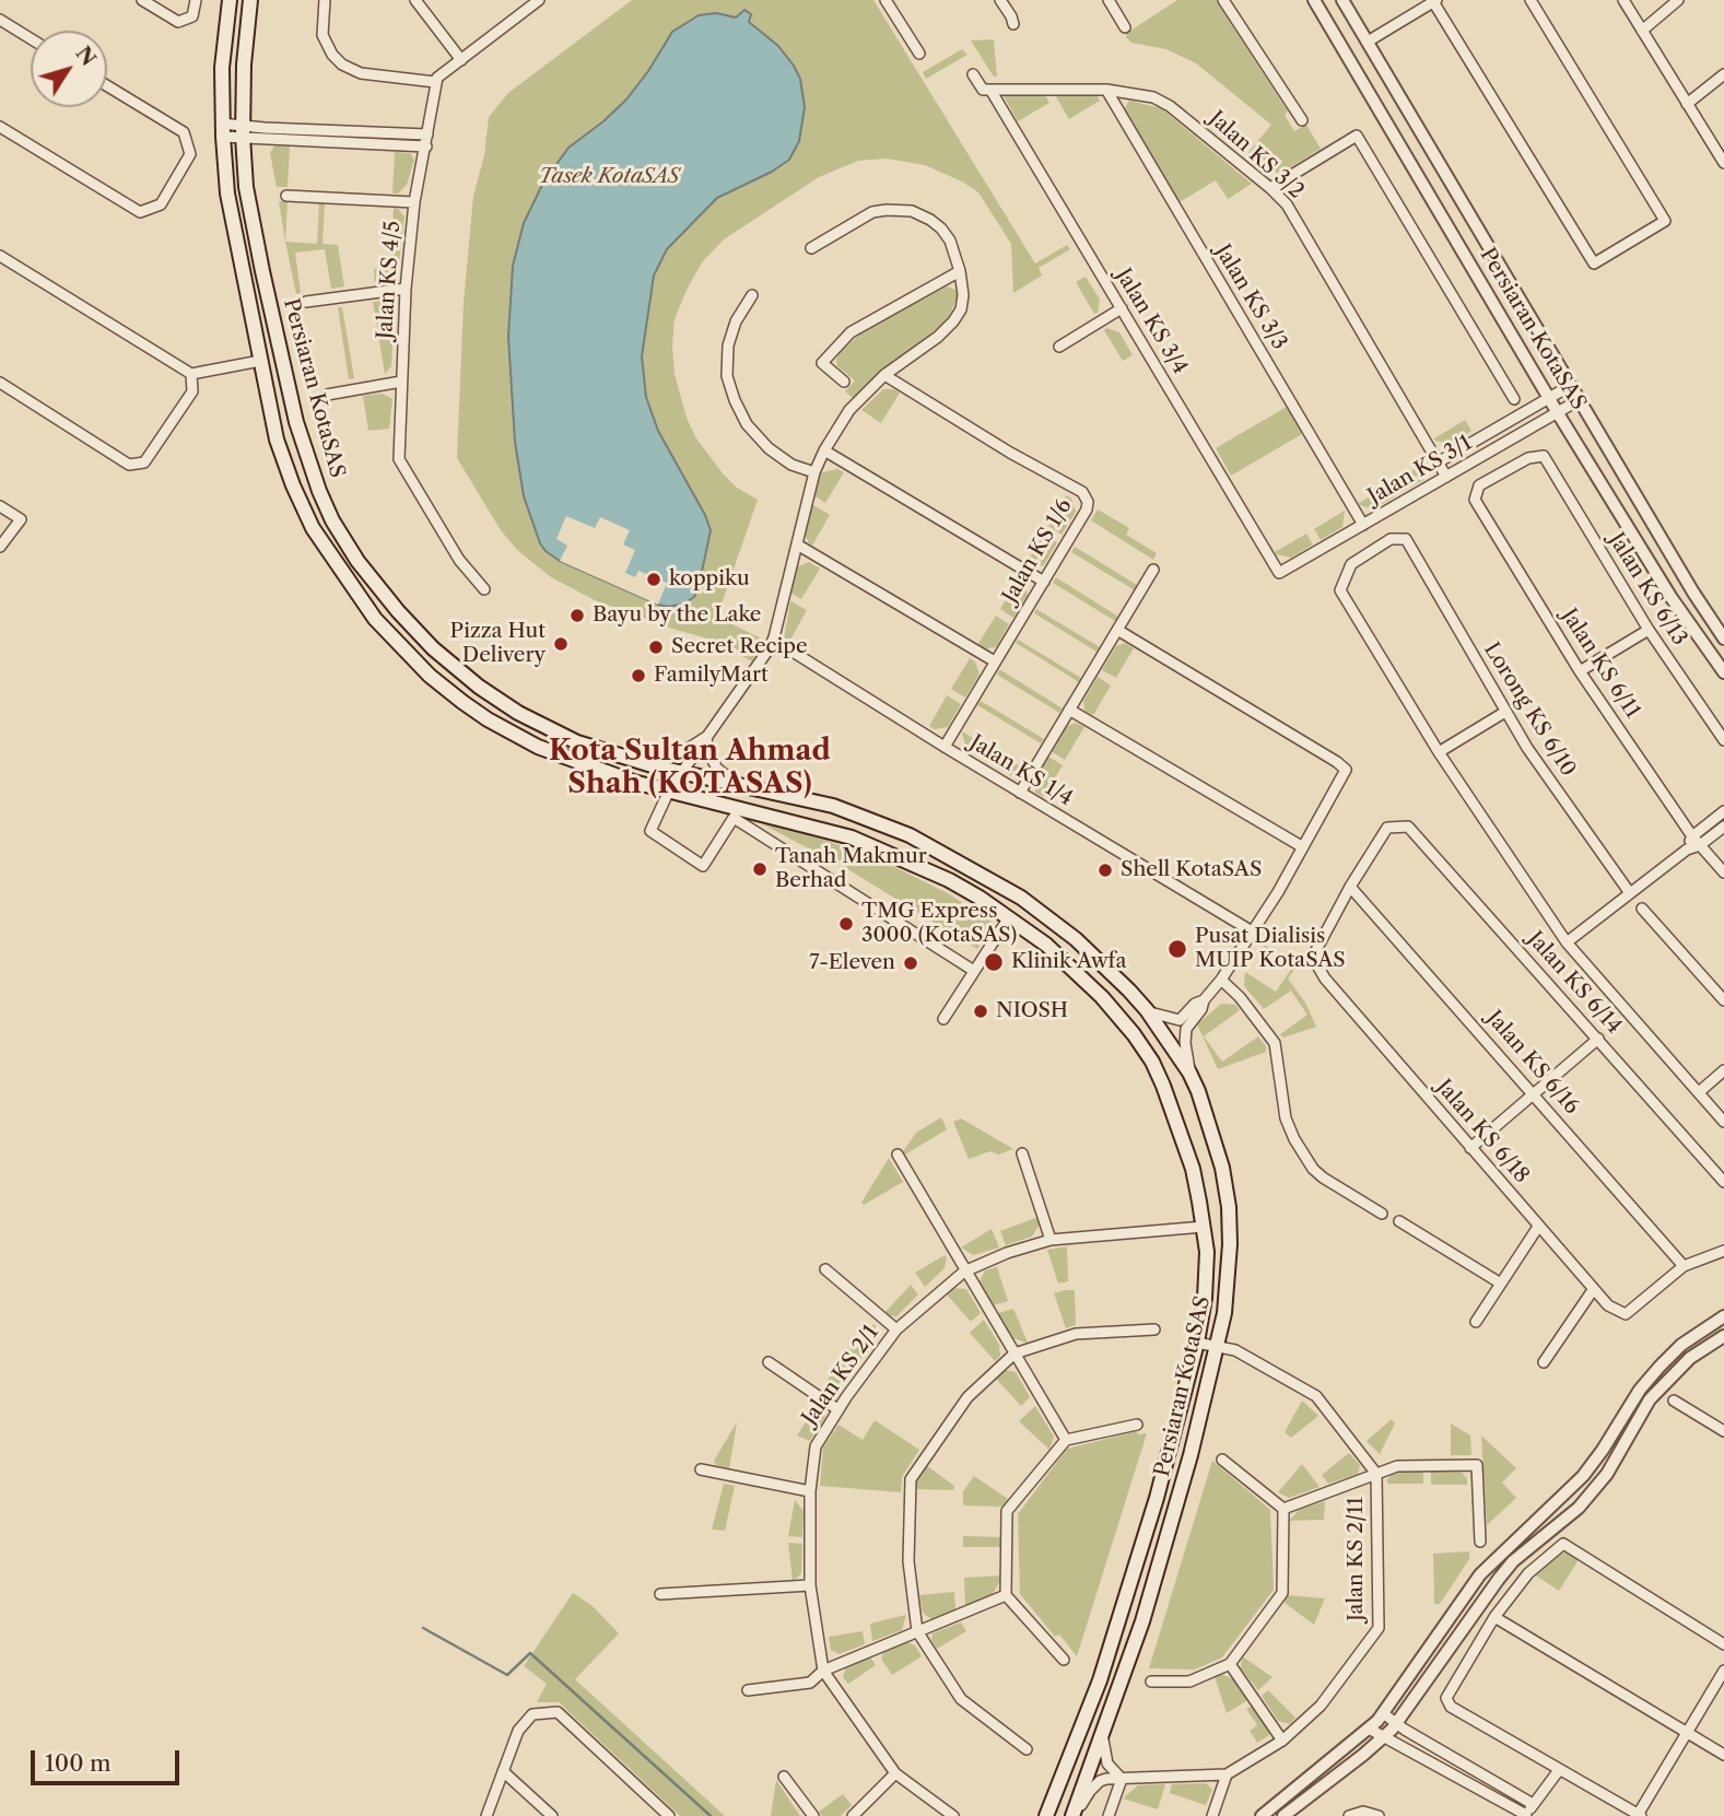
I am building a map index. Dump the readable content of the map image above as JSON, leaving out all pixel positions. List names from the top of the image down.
{
  "streets": {
    "main road": ["Persiaran KotaSAS"],
    "street": [
      "Jalan KS 3/2",
      "Jalan KS 4/5",
      "Jalan KS 3/3",
      "Jalan KS 3/4",
      "Jalan KS 3/1",
      "Jalan KS 1/6",
      "Jalan KS 6/13",
      "Jalan KS 6/11",
      "Lorong KS 6/10",
      "Jalan KS 1/4",
      "Jalan KS 6/14",
      "Jalan KS 6/16",
      "Jalan KS 6/18",
      "Jalan KS 2/1",
      "Jalan KS 2/11"
    ]
  },
  "crossings": [
    ["Jalan KS 3/2", "Jalan KS 3/3"],
    ["Jalan KS 3/2", "Jalan KS 3/4"],
    ["Jalan KS 3/2", "Jalan KS 3/1"],
    ["Jalan KS 3/3", "Jalan KS 3/1"],
    ["Jalan KS 3/4", "Jalan KS 3/1"],
    ["Persiaran KotaSAS", "Jalan KS 3/1"],
    ["Persiaran KotaSAS", "Jalan KS 2/1"],
    ["Persiaran KotaSAS", "Jalan KS 2/11"],
    ["Jalan KS 1/6", "Jalan KS 1/4"],
    ["Jalan KS 6/13", "Jalan KS 6/11"],
    ["Jalan KS 6/14", "Jalan KS 6/16"],
    ["Jalan KS 6/14", "Jalan KS 6/18"],
    ["Jalan KS 6/16", "Jalan KS 6/18"]
  ],
  "districts": ["Kota Sultan Ahmad Shah (KOTASAS)"],
  "parks": ["Tasek KotaSAS"],
  "places": [
    "koppiku",
    "Bayu by the Lake",
    "Pizza Hut Delivery",
    "Secret Recipe",
    "FamilyMart",
    "Tanah Makmur Berhad",
    "Shell KotaSAS",
    "TMG Express 3000 (KotaSAS)",
    "Pusat Dialisis MUIP KotaSAS",
    "Klinik Awfa",
    "7-Eleven",
    "NIOSH"
  ],
  "scale_bar": "100 m",
  "north": "top right"
}
